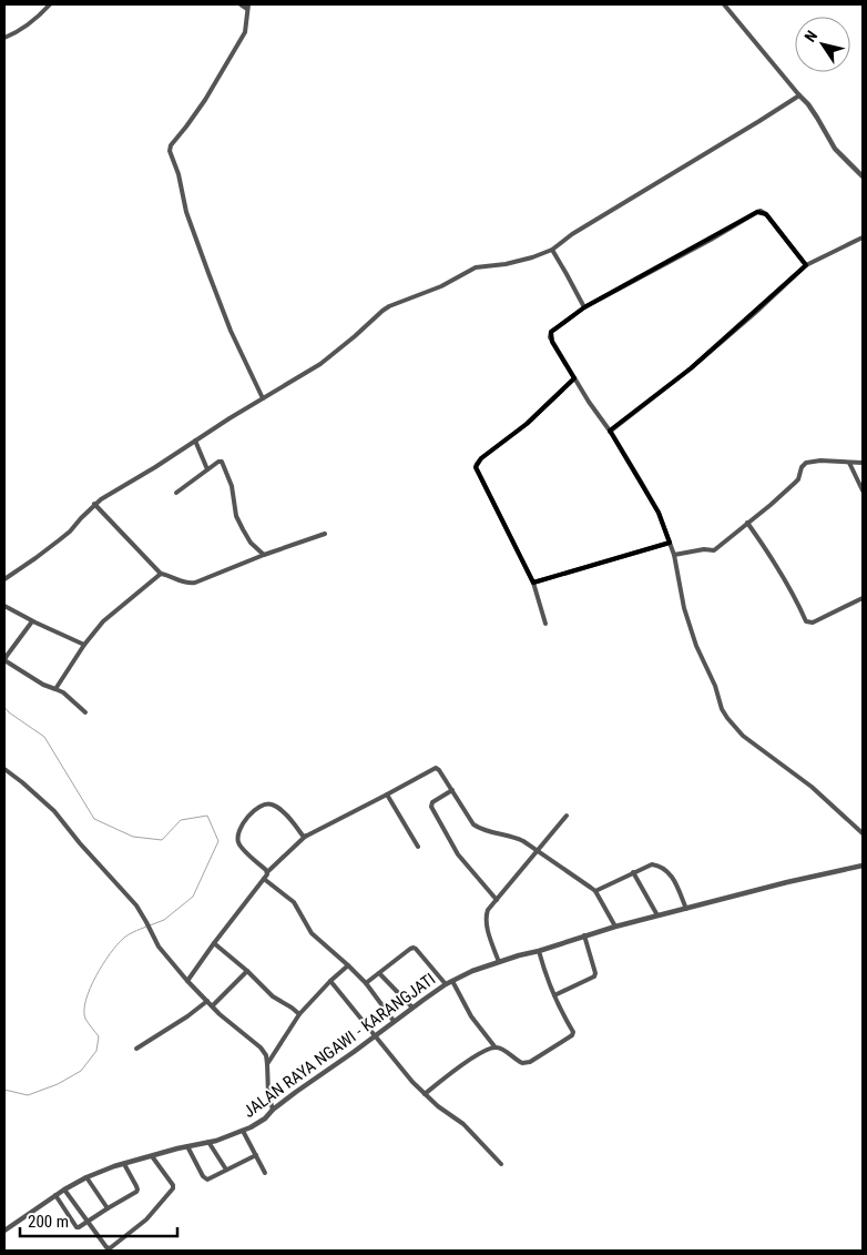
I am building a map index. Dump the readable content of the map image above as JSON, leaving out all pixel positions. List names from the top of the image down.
{
  "streets": {
    "street": ["JALAN RAYA NGAWI - KARANGJATI"]
  },
  "scale_bar": "200 m",
  "north": "top left"
}
